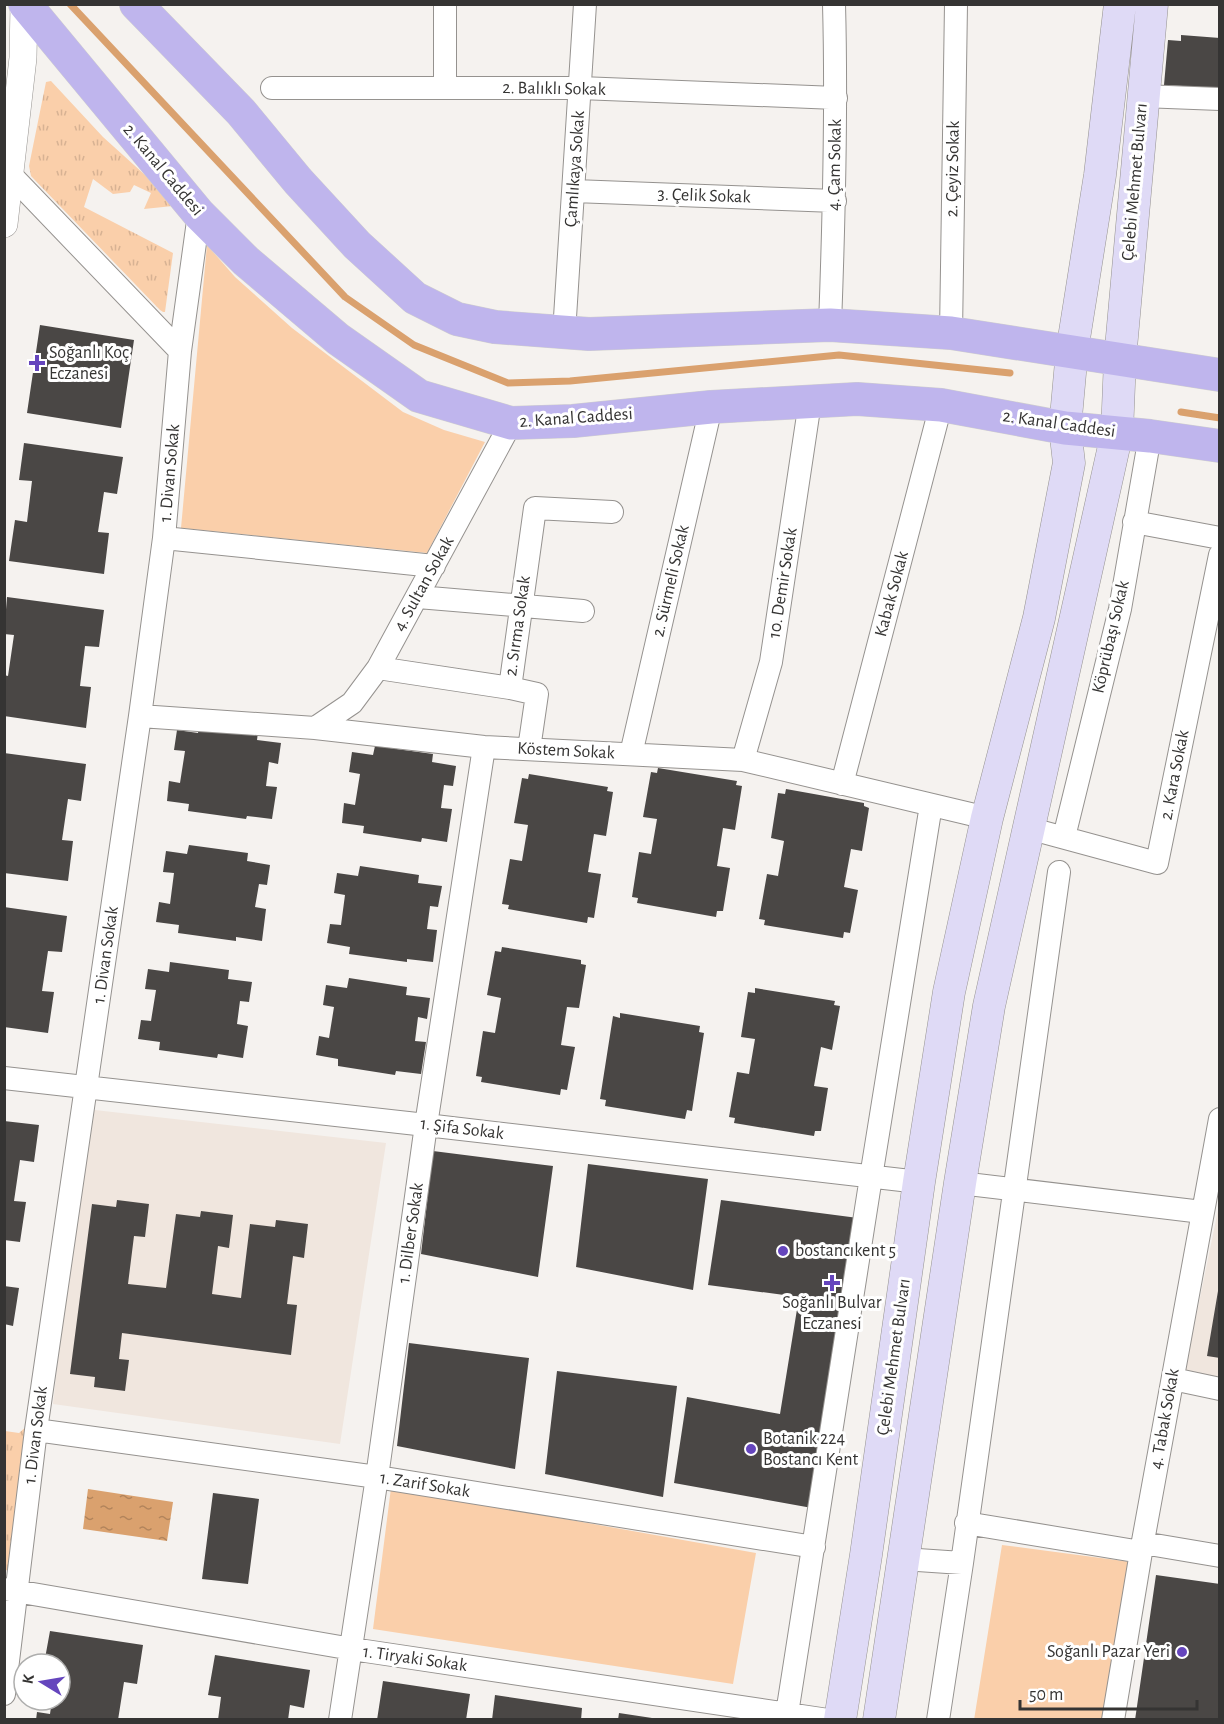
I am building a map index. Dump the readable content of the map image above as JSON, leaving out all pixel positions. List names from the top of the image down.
{
  "streets": {
    "main road": ["2. Kanal Caddesi", "Çelebi Mehmet Bulvarı"],
    "street": [
      "2. Balıklı Sokak",
      "4. Çam Sokak",
      "Çamlıkaya Sokak",
      "2. Çeyiz Sokak",
      "3. Çelik Sokak",
      "1. Divan Sokak",
      "2. Sürmeli Sokak",
      "10. Demir Sokak",
      "4. Sultan Sokak",
      "Kabak Sokak",
      "2. Sırma Sokak",
      "Köprübaşı Sokak",
      "Köstem Sokak",
      "2. Kara Sokak",
      "1. Şifa Sokak",
      "1. Dilber Sokak",
      "4. Tabak Sokak",
      "1. Zarif Sokak",
      "1. Tiryaki Sokak"
    ]
  },
  "crossings": [
    ["2. Balıklı Sokak", "4. Çam Sokak"],
    ["2. Balıklı Sokak", "Çamlıkaya Sokak"],
    ["4. Çam Sokak", "3. Çelik Sokak"],
    ["Çamlıkaya Sokak", "3. Çelik Sokak"],
    ["2. Kanal Caddesi", "Çelebi Mehmet Bulvarı"],
    ["2. Kanal Caddesi", "1. Divan Sokak"],
    ["2. Kanal Caddesi", "2. Sürmeli Sokak"],
    ["2. Kanal Caddesi", "10. Demir Sokak"],
    ["2. Kanal Caddesi", "4. Sultan Sokak"],
    ["2. Kanal Caddesi", "Kabak Sokak"],
    ["2. Kanal Caddesi", "Köprübaşı Sokak"],
    ["Çelebi Mehmet Bulvarı", "Köstem Sokak"],
    ["Çelebi Mehmet Bulvarı", "2. Kara Sokak"],
    ["Çelebi Mehmet Bulvarı", "1. Şifa Sokak"],
    ["1. Divan Sokak", "Köstem Sokak"],
    ["1. Divan Sokak", "1. Şifa Sokak"],
    ["1. Divan Sokak", "1. Zarif Sokak"],
    ["1. Divan Sokak", "1. Tiryaki Sokak"],
    ["2. Sürmeli Sokak", "Köstem Sokak"],
    ["10. Demir Sokak", "Köstem Sokak"],
    ["4. Sultan Sokak", "2. Sırma Sokak"],
    ["4. Sultan Sokak", "Köstem Sokak"],
    ["Kabak Sokak", "Köstem Sokak"],
    ["Köprübaşı Sokak", "2. Kara Sokak"],
    ["Köstem Sokak", "1. Dilber Sokak"],
    ["1. Şifa Sokak", "1. Dilber Sokak"],
    ["1. Dilber Sokak", "1. Zarif Sokak"],
    ["1. Dilber Sokak", "1. Tiryaki Sokak"]
  ],
  "places": {
    "health": ["Soğanlı Koç Eczanesi", "Soğanlı Bulvar Eczanesi"],
    "other": ["bostancıkent 5", "Botanik 224 Bostancı Kent", "Soğanlı Pazar Yeri"]
  },
  "scale_bar": "50 m",
  "north": "left"
}
